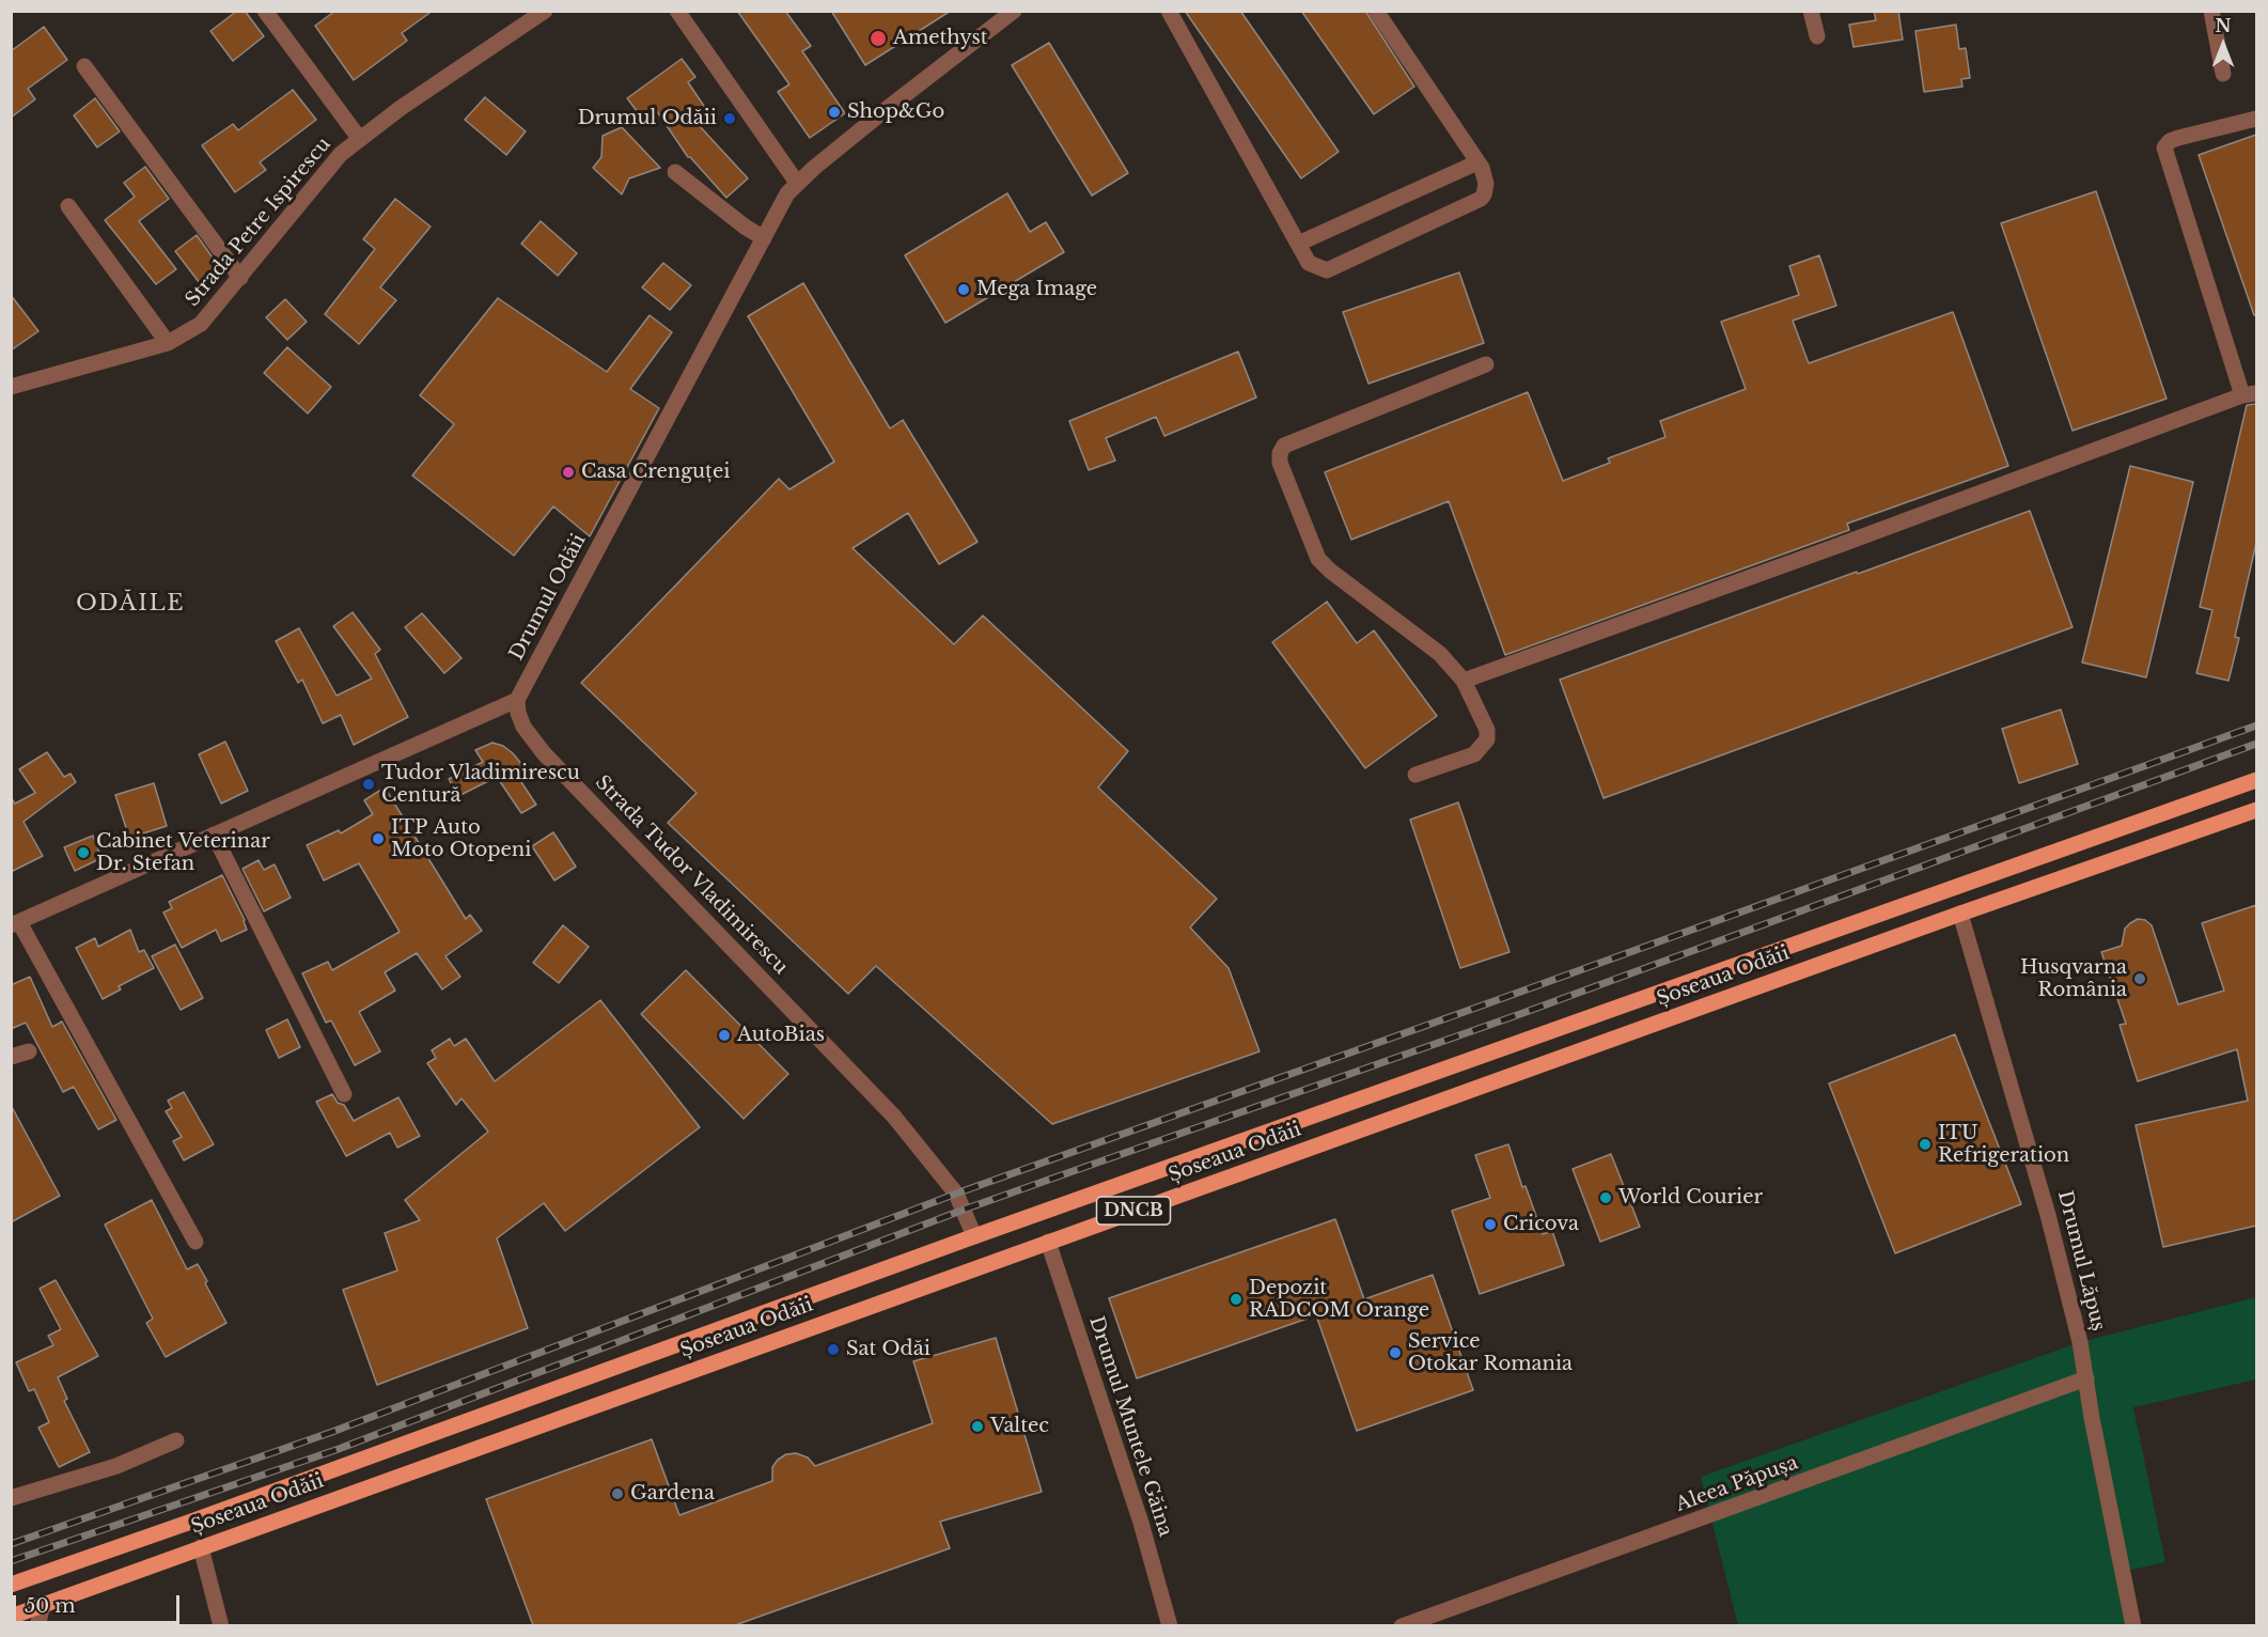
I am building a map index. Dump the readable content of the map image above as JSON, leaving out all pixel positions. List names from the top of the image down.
{
  "streets": {
    "main road": ["Șoseaua Odăii", "DNCB"],
    "street": [
      "Strada Petre Ispirescu",
      "Drumul Odăii",
      "Strada Tudor Vladimirescu",
      "Drumul Lăpuș",
      "Drumul Muntele Găina",
      "Aleea Păpușa"
    ]
  },
  "crossings": [
    ["Drumul Odăii", "Strada Tudor Vladimirescu"],
    ["Strada Tudor Vladimirescu", "Șoseaua Odăii"],
    ["Șoseaua Odăii", "Drumul Lăpuș"],
    ["Șoseaua Odăii", "Drumul Muntele Găina"],
    ["Drumul Lăpuș", "Aleea Păpușa"]
  ],
  "districts": ["ODĂILE"],
  "places": [
    "Amethyst",
    "Shop&Go",
    "Drumul Odăii",
    "Mega Image",
    "Casa Crenguței",
    "Tudor Vladimirescu Centură",
    "ITP Auto Moto Otopeni",
    "Cabinet Veterinar Dr. Stefan",
    "Husqvarna România",
    "AutoBias",
    "ITU Refrigeration",
    "World Courier",
    "Cricova",
    "Depozit RADCOM Orange",
    "Sat Odăi",
    "Service Otokar Romania",
    "Valtec",
    "Gardena"
  ],
  "scale_bar": "50 m",
  "north": "top"
}
